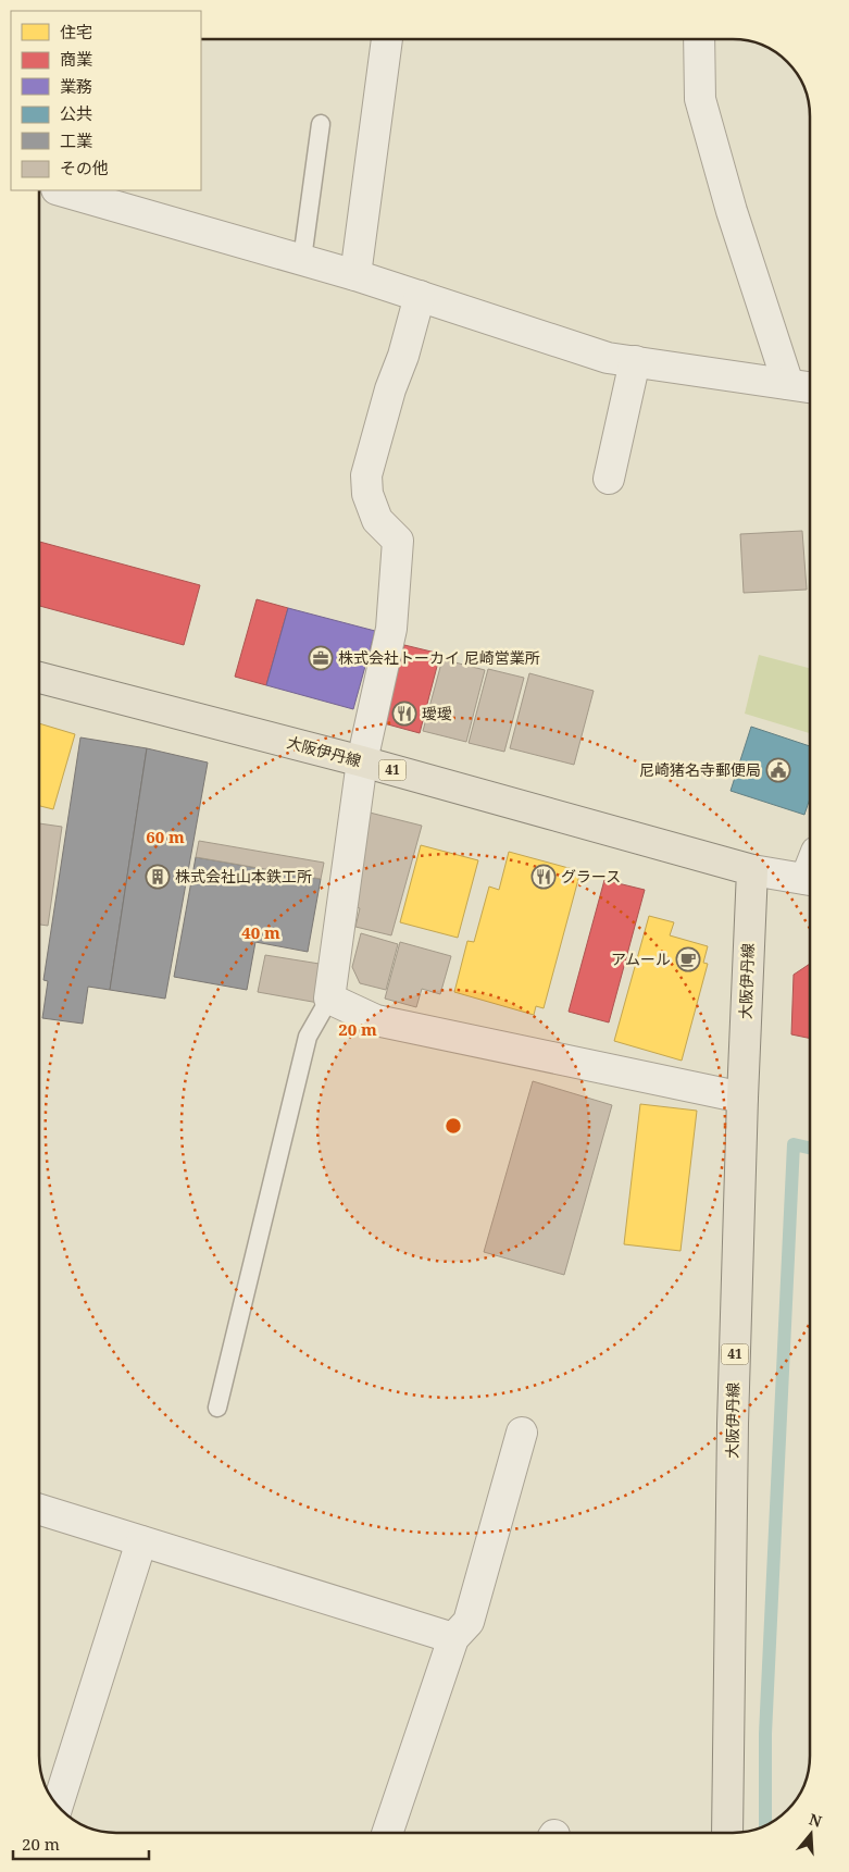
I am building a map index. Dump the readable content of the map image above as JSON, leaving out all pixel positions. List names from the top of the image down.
{
  "streets": {
    "main road": ["大阪伊丹線", "41"]
  },
  "places": {
    "office": ["株式会社トーカイ 尼崎営業所"],
    "restaurant": ["璦璦", "グラース"],
    "public building": ["尼崎猪名寺郵便局"],
    "building": ["株式会社山本鉄工所"],
    "cafe": ["アムール"]
  },
  "legend": [
    "住宅",
    "商業",
    "業務",
    "公共",
    "工業",
    "その他"
  ],
  "scale_bar": "20 m",
  "north": "top",
  "rings": ["60 m", "40 m", "20 m"]
}
